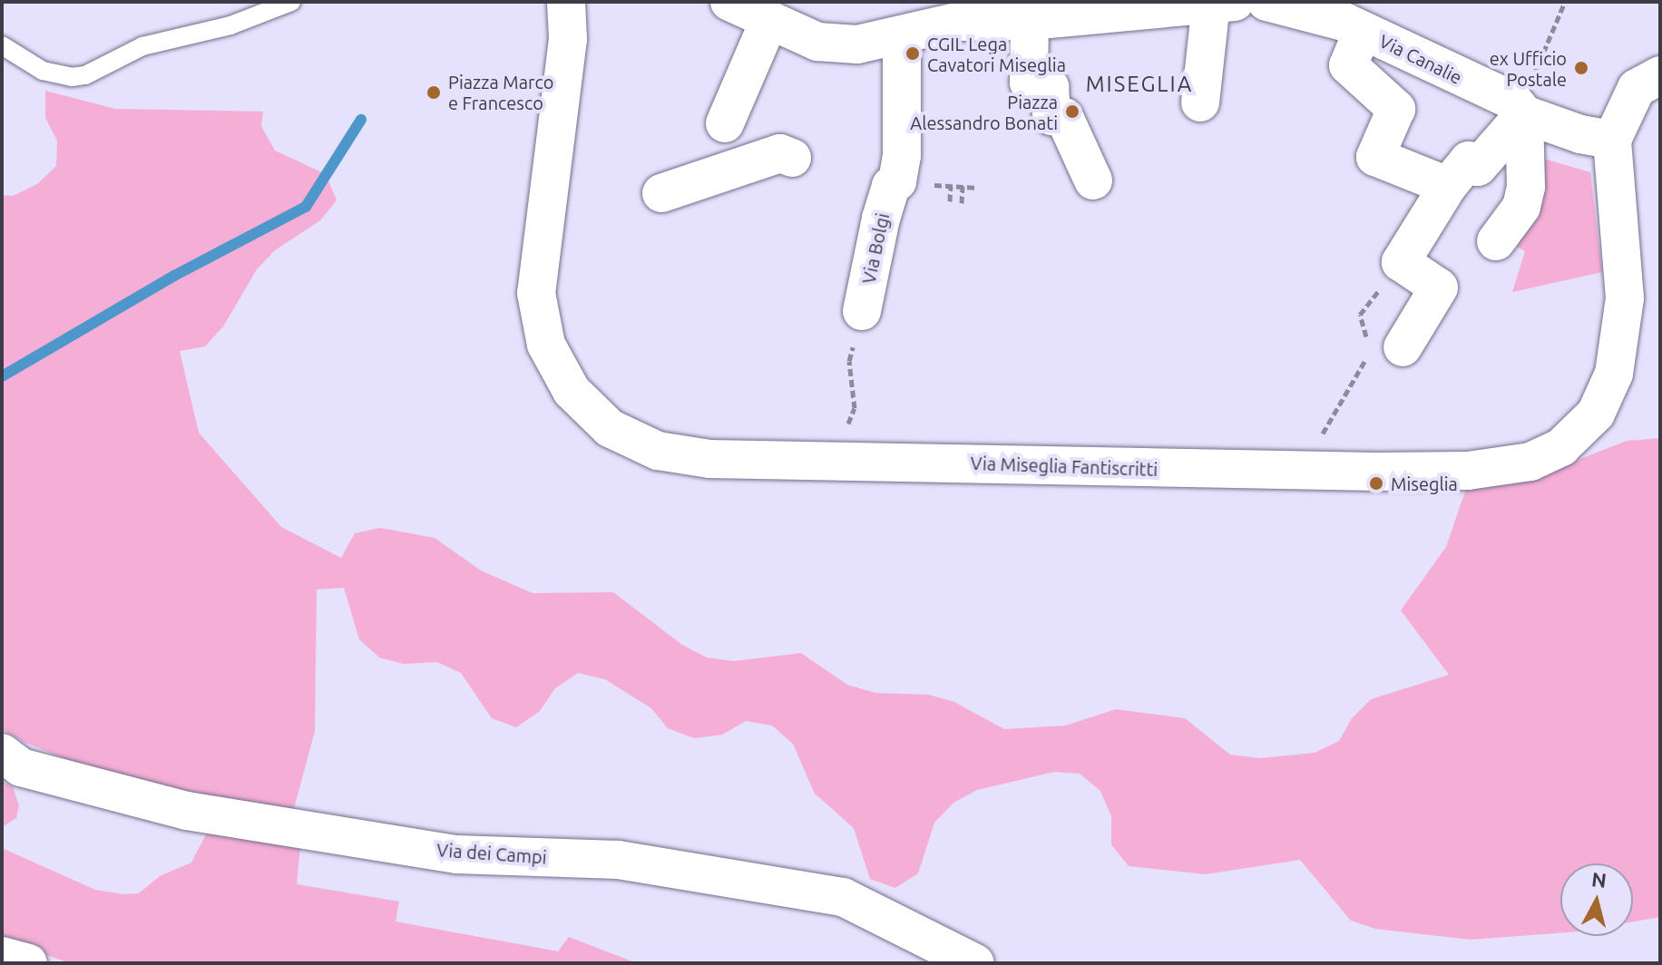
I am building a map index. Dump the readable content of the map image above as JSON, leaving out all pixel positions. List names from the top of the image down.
{
  "streets": {
    "street": [
      "Via Canalie",
      "Via Bolgi",
      "Via Miseglia Fantiscritti",
      "Via dei Campi"
    ]
  },
  "crossings": [
    ["Via Canalie", "Via Miseglia Fantiscritti"]
  ],
  "districts": ["MISEGLIA"],
  "places": [
    "CGIL Lega Cavatori Miseglia",
    "ex Ufficio Postale",
    "Piazza Marco e Francesco",
    "Piazza Alessandro Bonati",
    "Miseglia"
  ],
  "north": "top"
}
